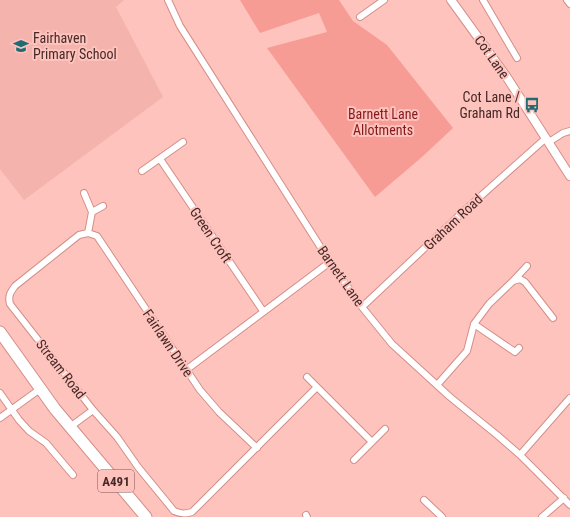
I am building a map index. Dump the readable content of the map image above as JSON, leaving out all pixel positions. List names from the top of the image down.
{
  "streets": {
    "highway": ["Stream Road", "A491"],
    "street": [
      "Cot Lane",
      "Graham Road",
      "Green Croft",
      "Barnett Lane",
      "Fairlawn Drive"
    ]
  },
  "crossings": [
    ["Cot Lane", "Graham Road"],
    ["Graham Road", "Barnett Lane"],
    ["Fairlawn Drive", "Stream Road"]
  ],
  "parks": ["Barnett Lane Allotments"],
  "places": {
    "school or university": ["Fairhaven Primary School"],
    "bus stop": ["Cot Lane / Graham Rd"]
  }
}
